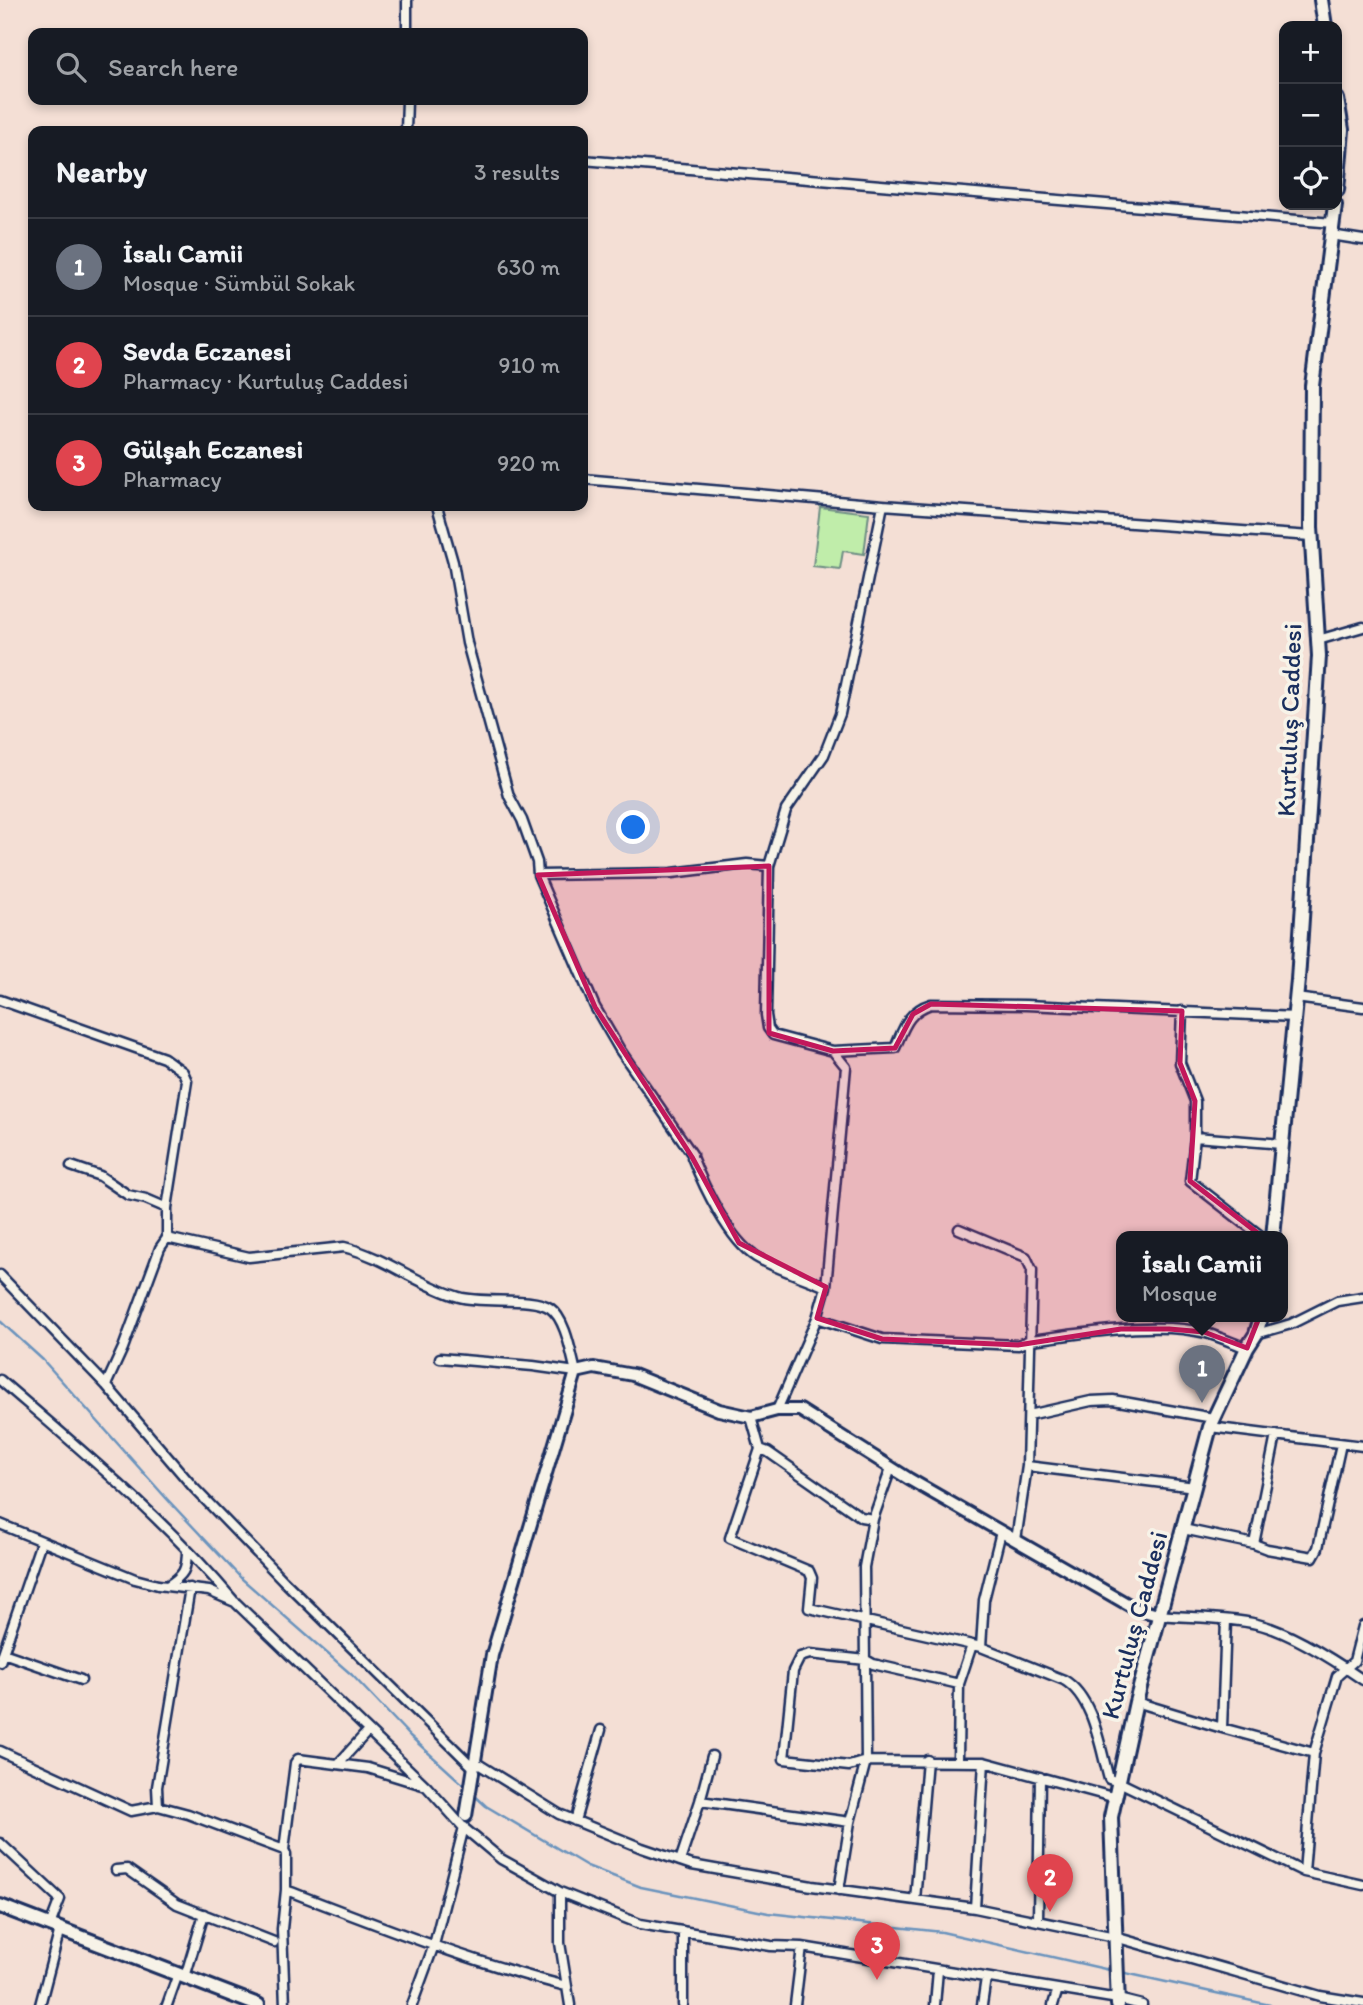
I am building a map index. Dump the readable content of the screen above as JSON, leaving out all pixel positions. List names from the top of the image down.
{
  "streets": {
    "main road": ["Kurtuluş Caddesi"]
  },
  "page": {
    "map_buttons": ["+", "−"],
    "search": "Search here",
    "heading": ["Nearby", "3 results"],
    "list": [
      {
        "mark": "1",
        "name": "İsalı Camii",
        "note": "Mosque · Sümbül Sokak",
        "value": "630 m"
      },
      {
        "mark": "2",
        "name": "Sevda Eczanesi",
        "note": "Pharmacy · Kurtuluş Caddesi",
        "value": "910 m"
      },
      {
        "mark": "3",
        "name": "Gülşah Eczanesi",
        "note": "Pharmacy",
        "value": "920 m"
      }
    ],
    "popup": ["İsalı Camii", "Mosque"],
    "pins": ["1", "2", "3"]
  }
}
